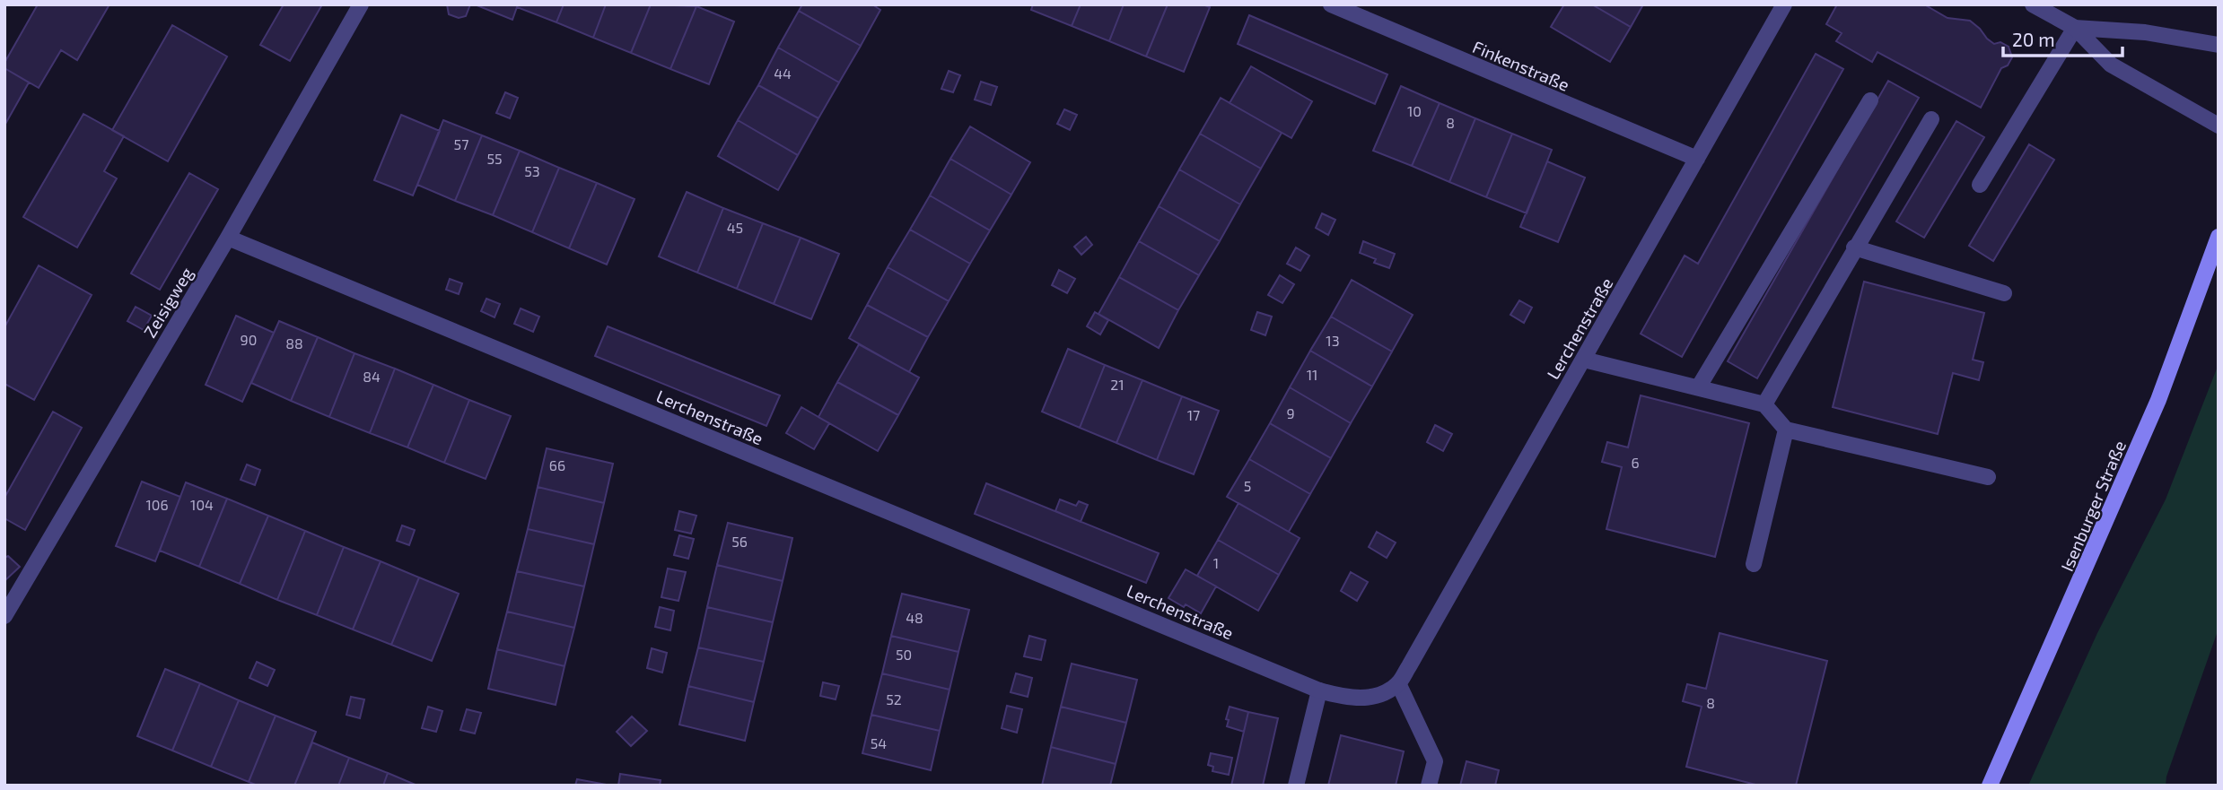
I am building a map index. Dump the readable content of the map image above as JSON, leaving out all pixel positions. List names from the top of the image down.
{
  "streets": {
    "main road": ["Isenburger Straße"],
    "street": ["Finkenstraße", "Zeisigweg", "Lerchenstraße"]
  },
  "crossings": [
    ["Finkenstraße", "Lerchenstraße"],
    ["Zeisigweg", "Lerchenstraße"]
  ],
  "house_numbers": [
    "44",
    "10",
    "8",
    "57",
    "55",
    "53",
    "45",
    "90",
    "13",
    "88",
    "11",
    "84",
    "21",
    "9",
    "17",
    "6",
    "66",
    "5",
    "106",
    "104",
    "56",
    "1",
    "48",
    "50",
    "52",
    "8",
    "54"
  ],
  "scale_bar": "20 m"
}
